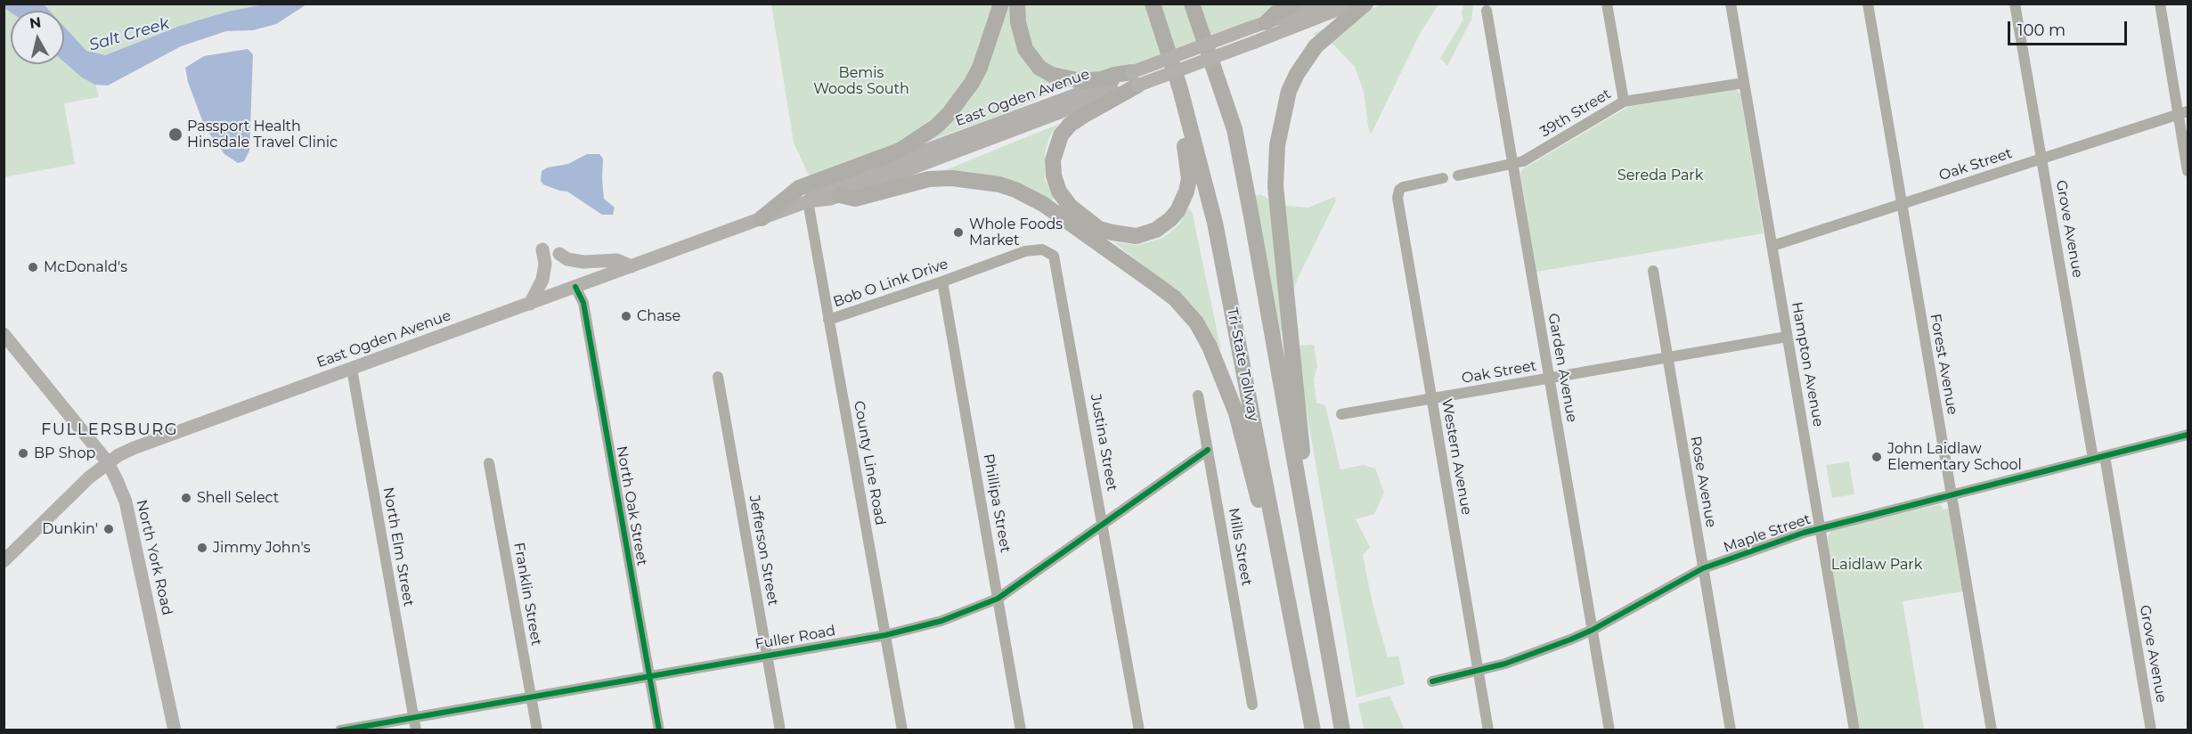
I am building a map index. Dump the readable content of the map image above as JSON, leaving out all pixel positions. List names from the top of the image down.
{
  "streets": {
    "highway": ["Tri-State Tollway"],
    "main road": ["East Ogden Avenue", "North York Road"],
    "street": [
      "39th Street",
      "Oak Street",
      "Grove Avenue",
      "Bob O Link Drive",
      "Hampton Avenue",
      "Forest Avenue",
      "Garden Avenue",
      "Justina Street",
      "Western Avenue",
      "County Line Road",
      "Rose Avenue",
      "Phillipa Street",
      "North Oak Street",
      "Maple Street",
      "North Elm Street",
      "Mills Street",
      "Jefferson Street",
      "Franklin Street",
      "Fuller Road"
    ]
  },
  "crossings": [
    ["East Ogden Avenue", "County Line Road"],
    ["East Ogden Avenue", "North Oak Street"],
    ["East Ogden Avenue", "North Elm Street"],
    ["East Ogden Avenue", "North York Road"],
    ["39th Street", "Hampton Avenue"],
    ["39th Street", "Garden Avenue"],
    ["Oak Street", "Grove Avenue"],
    ["Oak Street", "Hampton Avenue"],
    ["Oak Street", "Forest Avenue"],
    ["Oak Street", "Garden Avenue"],
    ["Oak Street", "Western Avenue"],
    ["Oak Street", "Rose Avenue"],
    ["Grove Avenue", "Maple Street"],
    ["Bob O Link Drive", "Justina Street"],
    ["Bob O Link Drive", "County Line Road"],
    ["Bob O Link Drive", "Phillipa Street"],
    ["Hampton Avenue", "Maple Street"],
    ["Forest Avenue", "Maple Street"],
    ["Garden Avenue", "Maple Street"],
    ["Justina Street", "Fuller Road"],
    ["Western Avenue", "Maple Street"],
    ["County Line Road", "Fuller Road"],
    ["Rose Avenue", "Maple Street"],
    ["Phillipa Street", "Fuller Road"],
    ["North Oak Street", "Fuller Road"],
    ["North Elm Street", "Fuller Road"],
    ["Mills Street", "Fuller Road"],
    ["Jefferson Street", "Fuller Road"],
    ["Franklin Street", "Fuller Road"]
  ],
  "districts": ["FULLERSBURG"],
  "water": ["Salt Creek"],
  "parks": ["Bemis Woods South", "Sereda Park", "Laidlaw Park"],
  "places": [
    "Passport Health Hinsdale Travel Clinic",
    "Whole Foods Market",
    "McDonald's",
    "Chase",
    "BP Shop",
    "John Laidlaw Elementary School",
    "Shell Select",
    "Dunkin'",
    "Jimmy John's"
  ],
  "scale_bar": "100 m",
  "north": "top"
}
